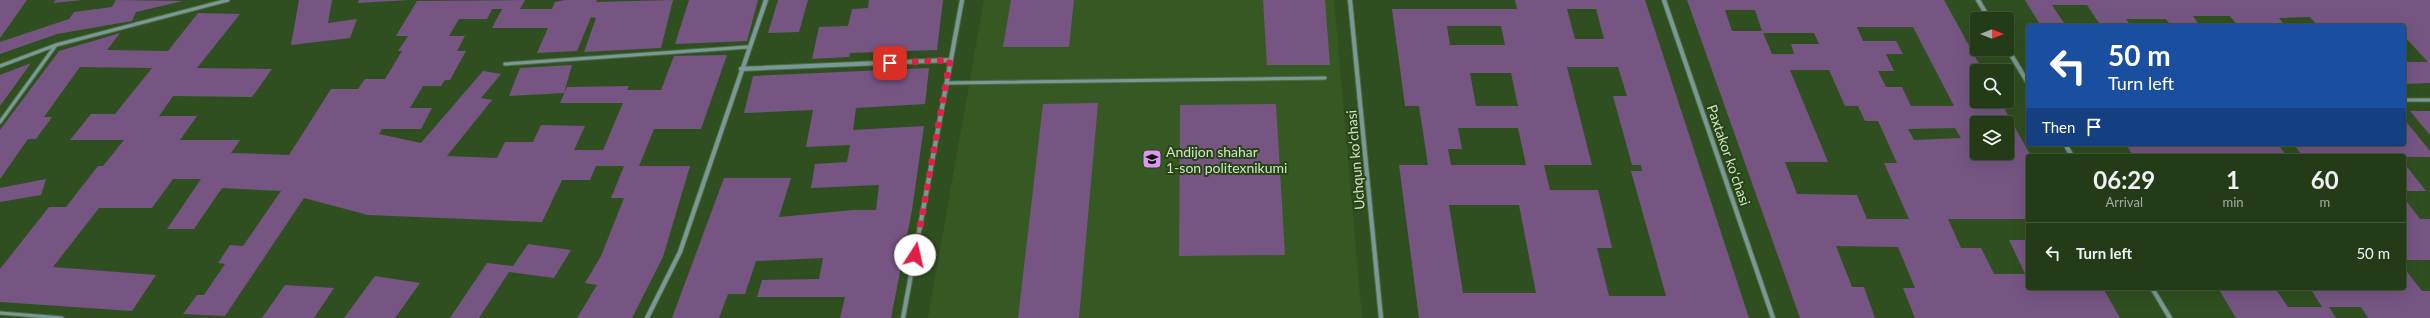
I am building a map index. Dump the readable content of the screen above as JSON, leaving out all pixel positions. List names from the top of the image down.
{
  "streets": {
    "street": ["Paxtakor koʻchasi", "Uchqun koʻchasi"]
  },
  "places": {
    "school or university": ["Andijon shahar 1-son politexnikumi"]
  },
  "north": "right",
  "page": {
    "turn": ["50 m", "Turn left"],
    "then": "Then",
    "eta": [
      "06:29",
      "Arrival",
      "1",
      "min",
      "60",
      "m"
    ],
    "list": [
      {
        "name": "Turn left",
        "value": "50 m"
      }
    ]
  }
}
